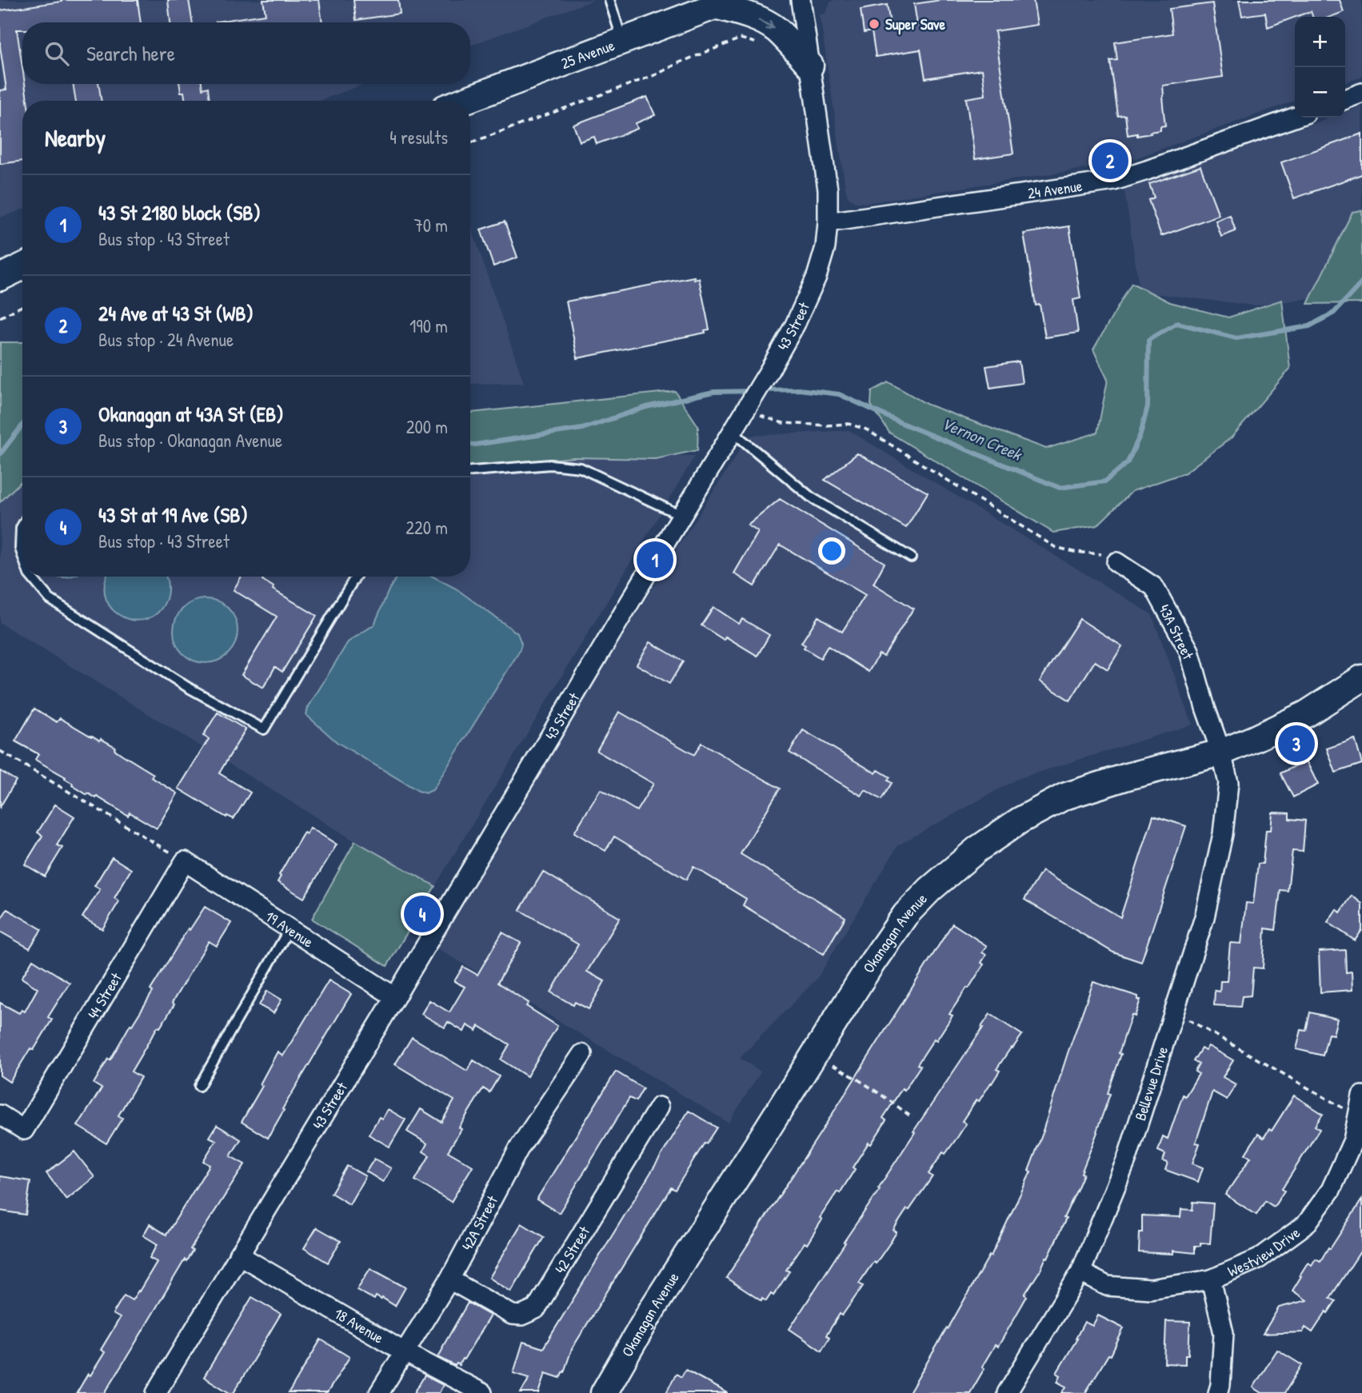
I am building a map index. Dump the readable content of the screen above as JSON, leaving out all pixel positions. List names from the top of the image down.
{
  "streets": {
    "street": [
      "25 Avenue",
      "24 Avenue",
      "43 Street",
      "43A Street",
      "19 Avenue",
      "Okanagan Avenue",
      "44 Street",
      "Bellevue Drive",
      "42A Street",
      "42 Street",
      "Westview Drive",
      "18 Avenue"
    ]
  },
  "crossings": [
    ["24 Avenue", "43 Street"],
    ["43 Street", "19 Avenue"],
    ["43 Street", "18 Avenue"],
    ["43A Street", "Okanagan Avenue"],
    ["43A Street", "Bellevue Drive"],
    ["19 Avenue", "44 Street"],
    ["Okanagan Avenue", "Bellevue Drive"],
    ["Bellevue Drive", "Westview Drive"],
    ["42A Street", "42 Street"],
    ["42A Street", "18 Avenue"]
  ],
  "water": ["Vernon Creek"],
  "places": ["Super Save"],
  "page": {
    "map_buttons": ["+", "−"],
    "search": "Search here",
    "heading": ["Nearby", "4 results"],
    "pins": [
      "2",
      "1",
      "3",
      "4"
    ],
    "list": [
      {
        "mark": "1",
        "name": "43 St 2180 block (SB)",
        "note": "Bus stop · 43 Street",
        "value": "70 m"
      },
      {
        "mark": "2",
        "name": "24 Ave at 43 St (WB)",
        "note": "Bus stop · 24 Avenue",
        "value": "190 m"
      },
      {
        "mark": "3",
        "name": "Okanagan at 43A St (EB)",
        "note": "Bus stop · Okanagan Avenue",
        "value": "200 m"
      },
      {
        "mark": "4",
        "name": "43 St at 19 Ave (SB)",
        "note": "Bus stop · 43 Street",
        "value": "220 m"
      }
    ]
  }
}
